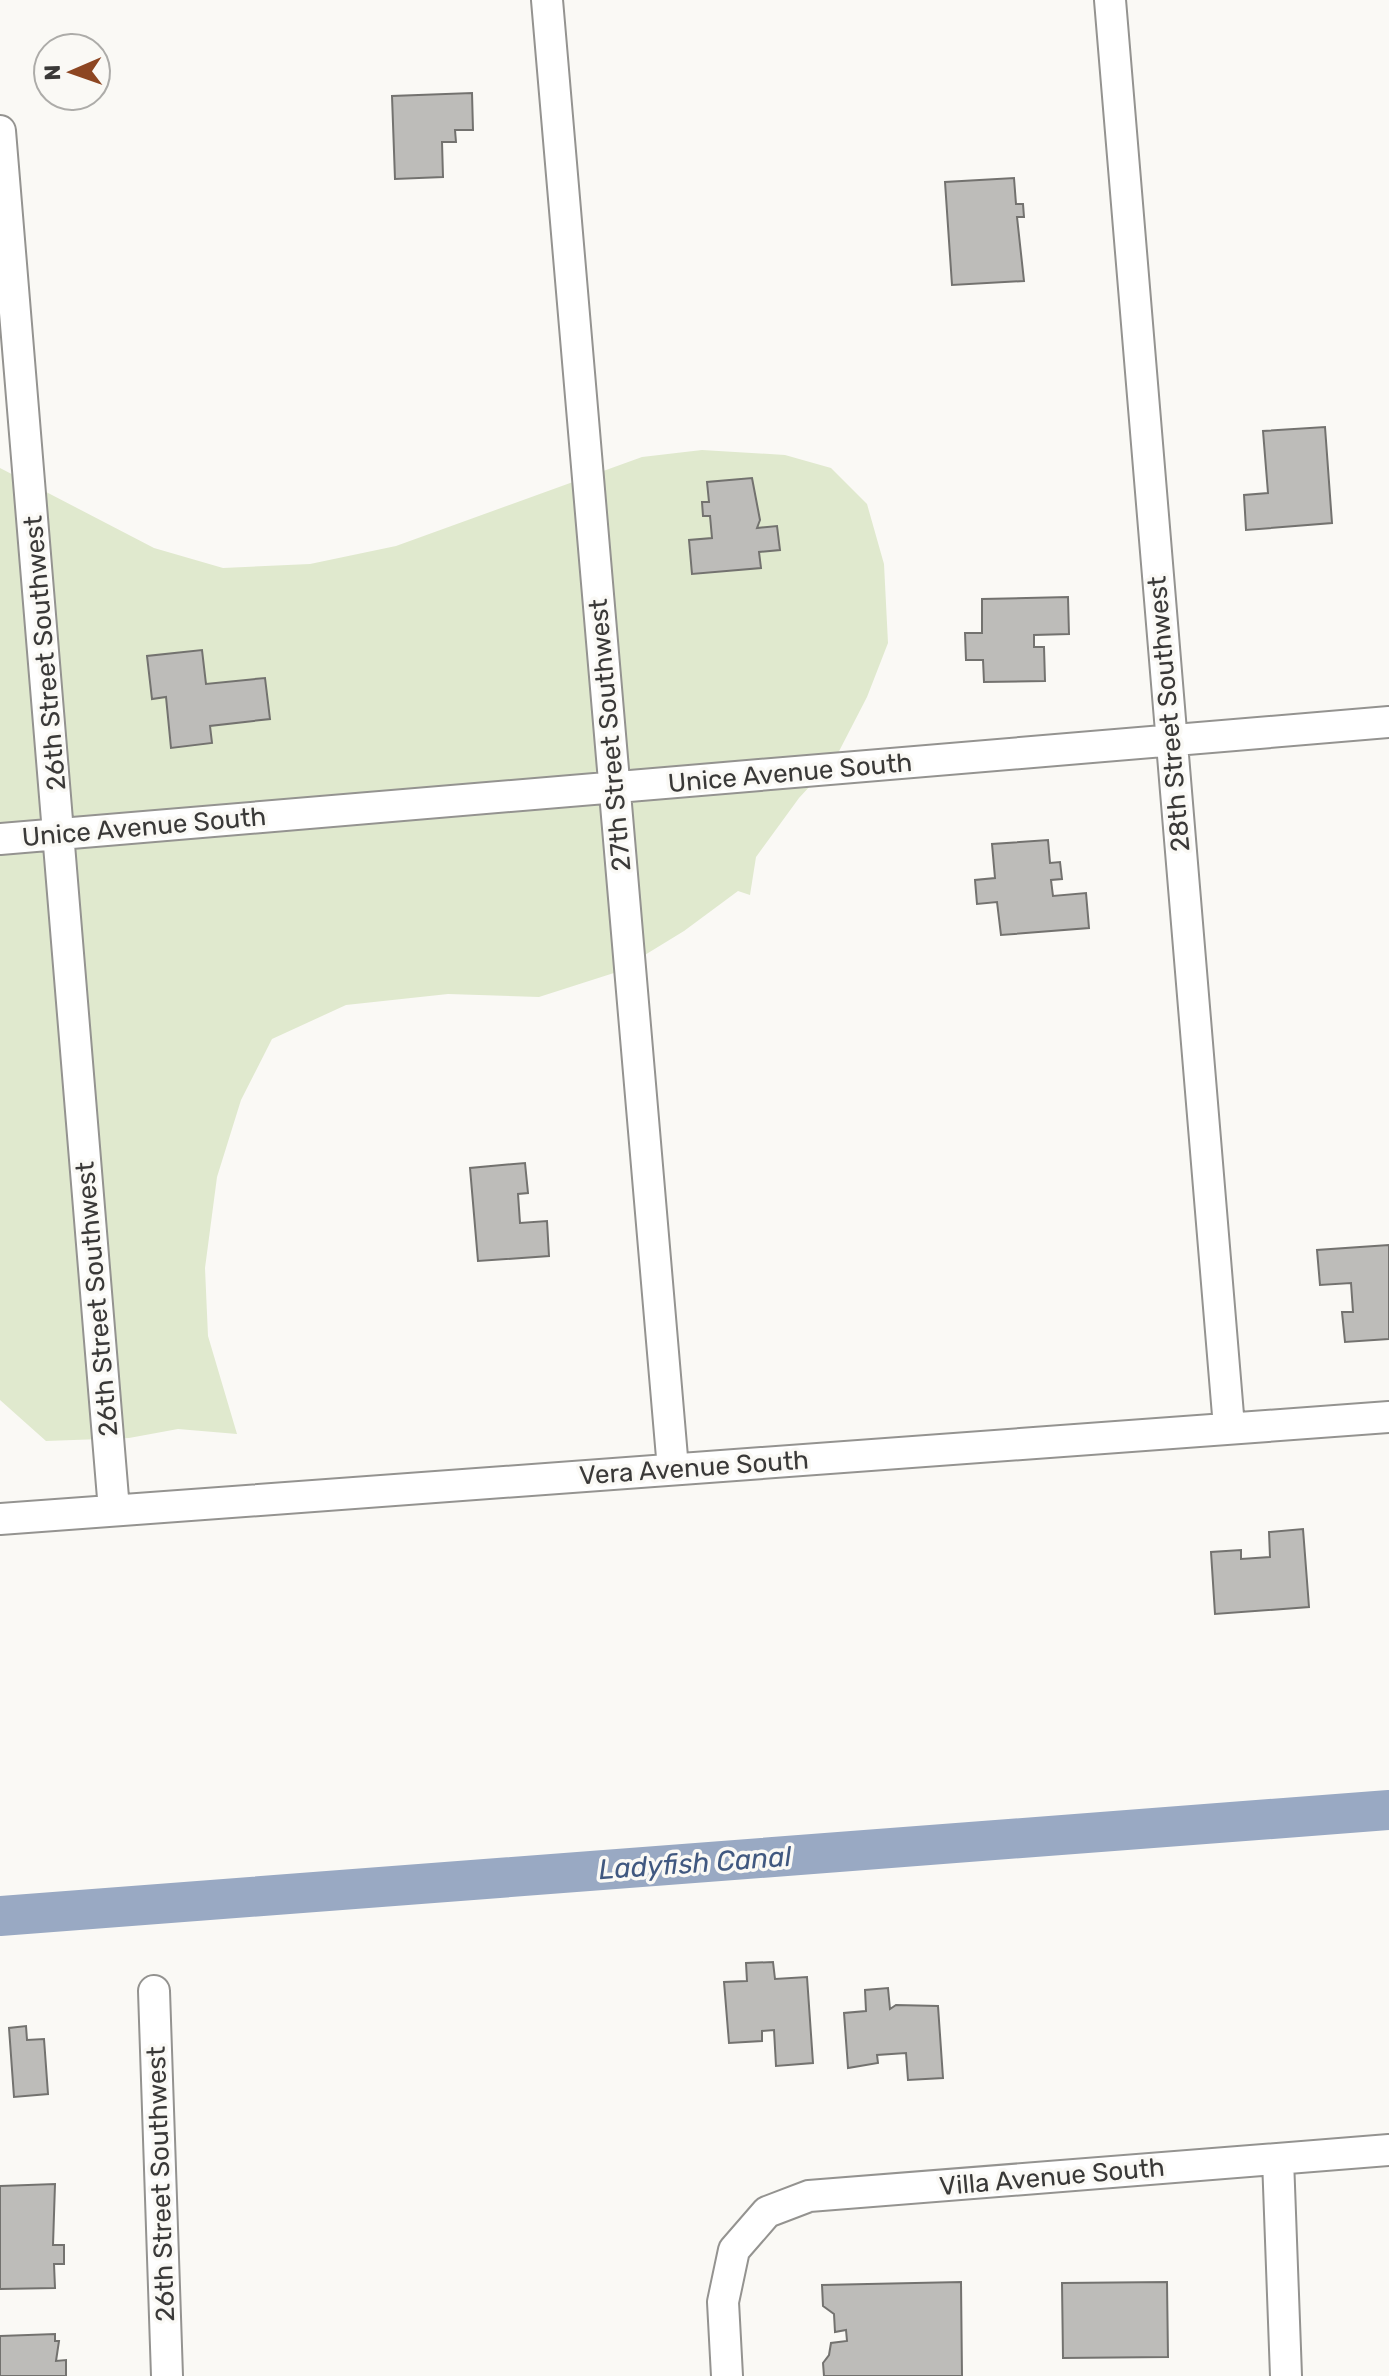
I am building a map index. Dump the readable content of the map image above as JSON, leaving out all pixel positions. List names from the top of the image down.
{
  "streets": {
    "street": [
      "26th Street Southwest",
      "28th Street Southwest",
      "27th Street Southwest",
      "Unice Avenue South",
      "Vera Avenue South",
      "Villa Avenue South"
    ]
  },
  "crossings": [
    ["26th Street Southwest", "Unice Avenue South"],
    ["26th Street Southwest", "Vera Avenue South"],
    ["28th Street Southwest", "Unice Avenue South"],
    ["28th Street Southwest", "Vera Avenue South"],
    ["27th Street Southwest", "Unice Avenue South"],
    ["27th Street Southwest", "Vera Avenue South"]
  ],
  "water": ["Ladyfish Canal"],
  "north": "left"
}
